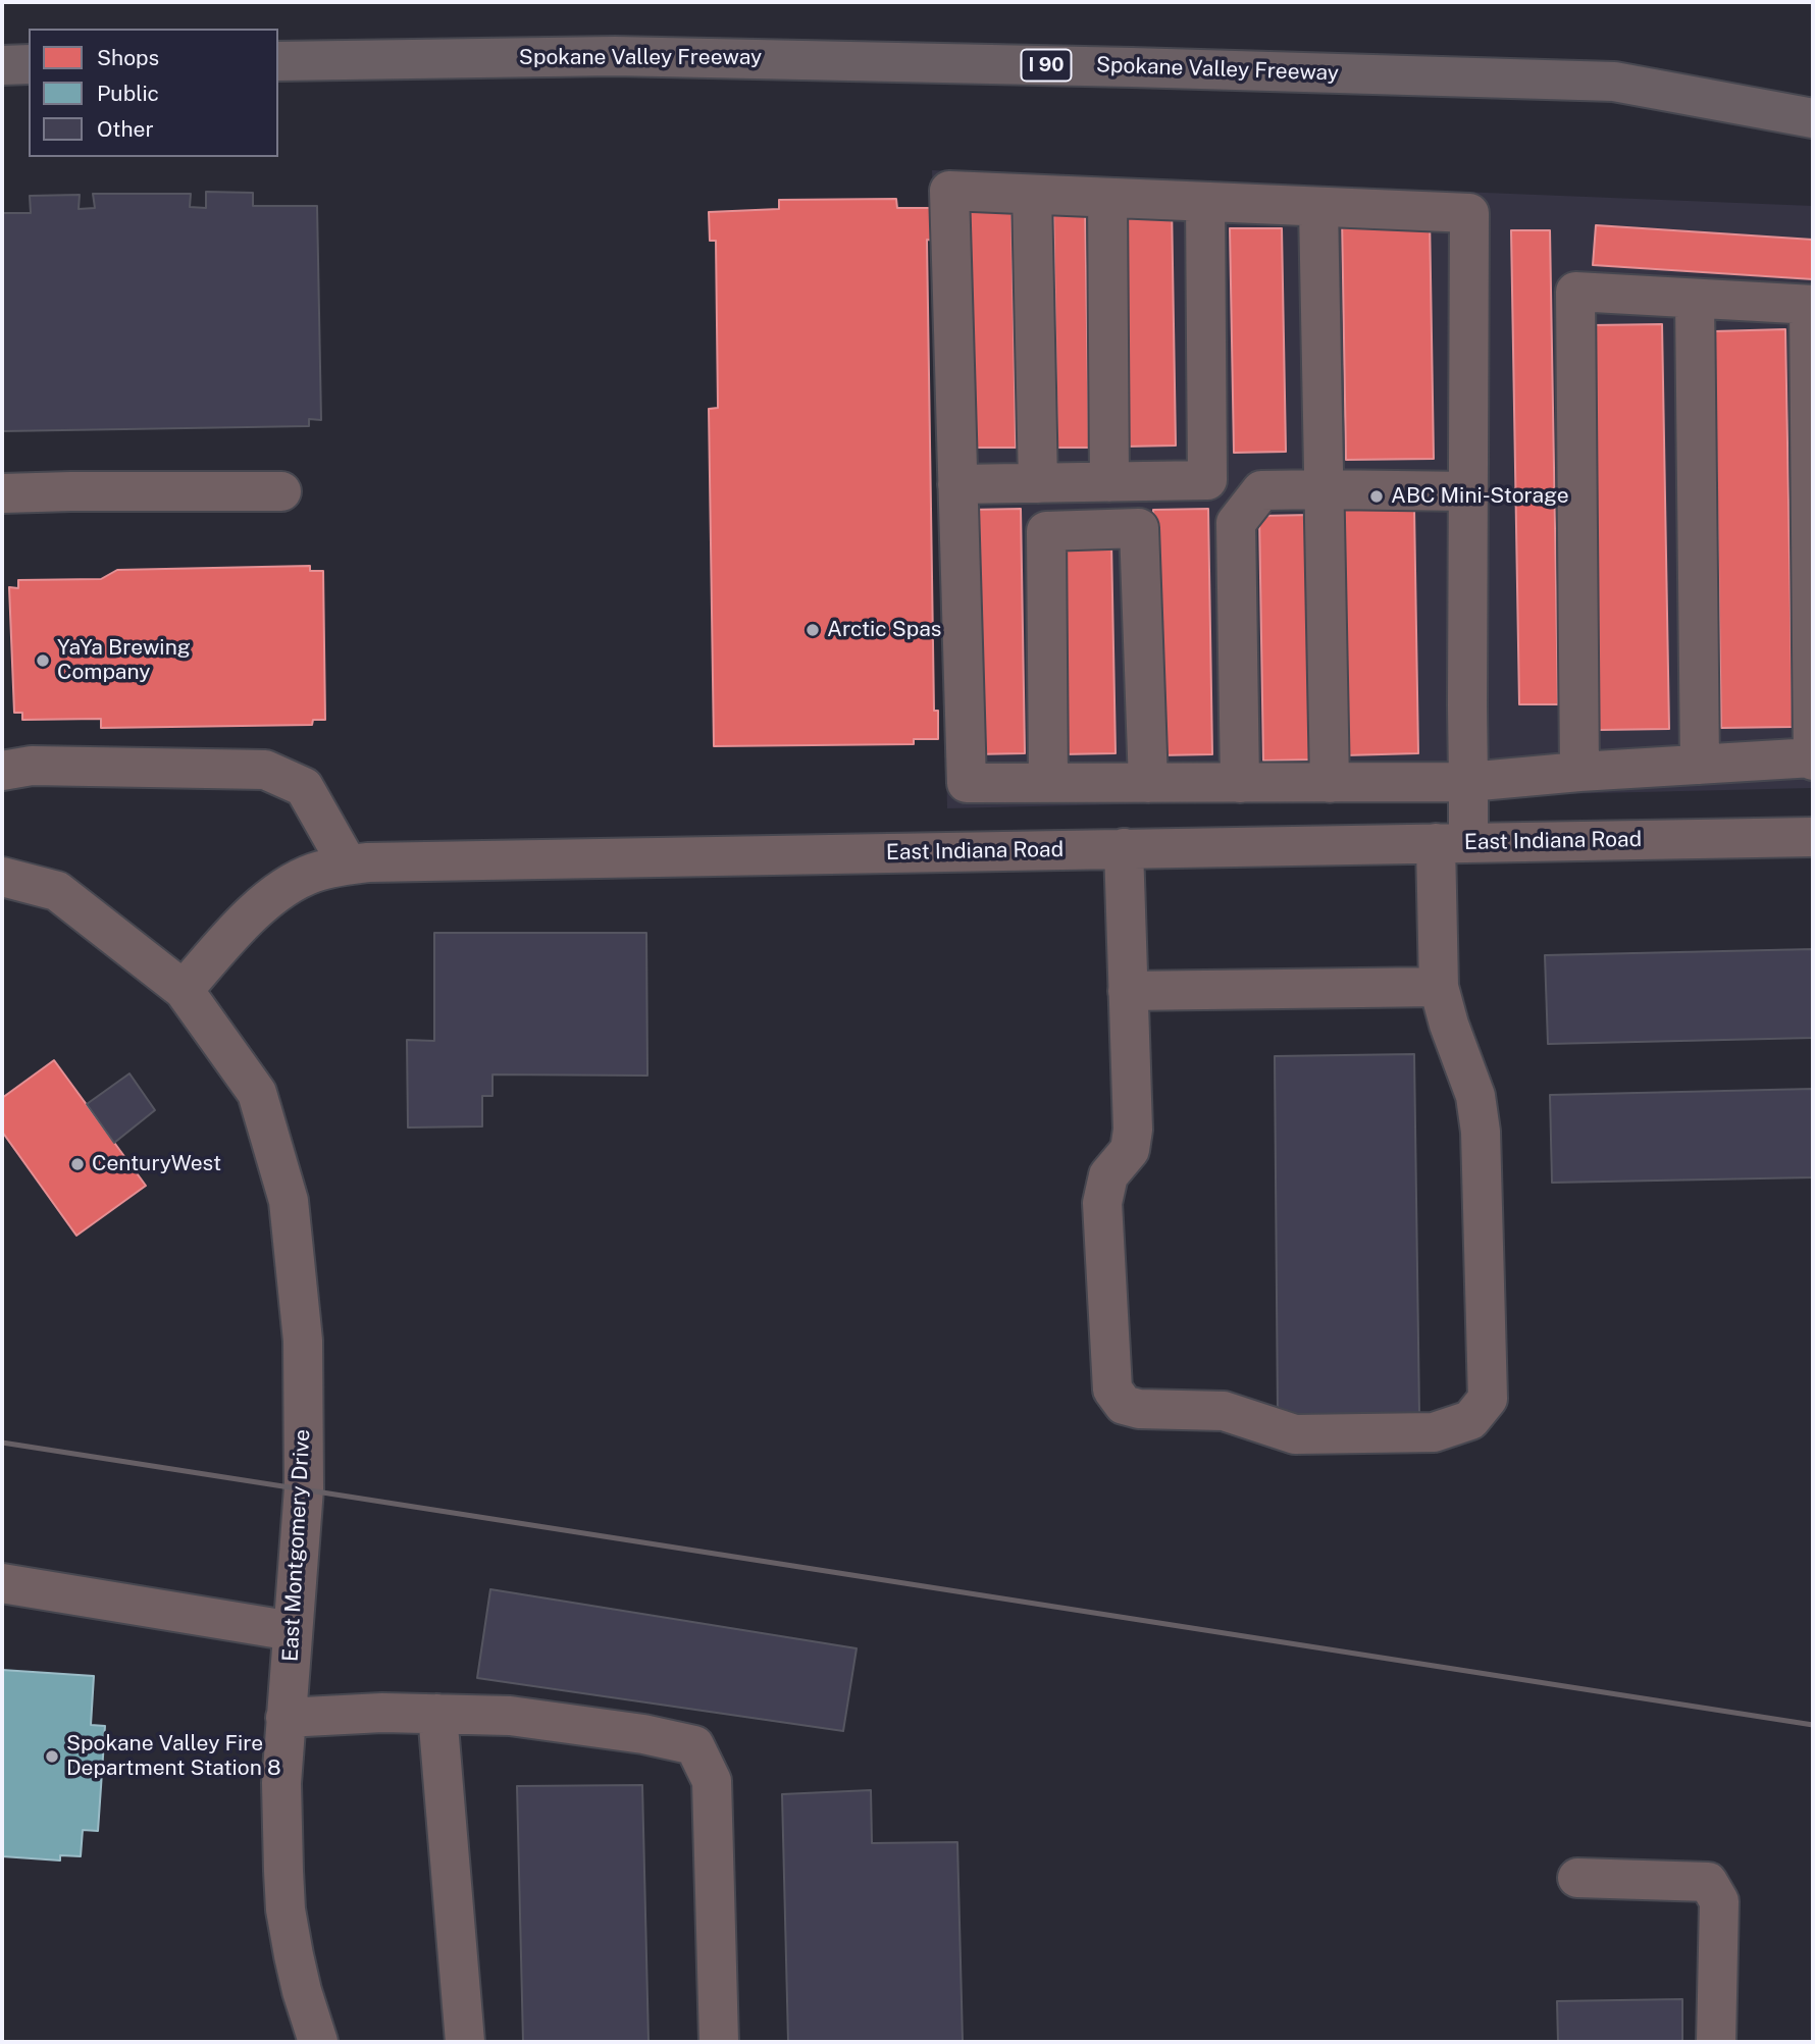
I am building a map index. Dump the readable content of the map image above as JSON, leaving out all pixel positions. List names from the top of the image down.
{
  "streets": {
    "highway": ["Spokane Valley Freeway", "I 90"],
    "street": ["East Indiana Road", "East Montgomery Drive"]
  },
  "crossings": [
    ["East Indiana Road", "East Montgomery Drive"]
  ],
  "places": [
    "ABC Mini-Storage",
    "Arctic Spas",
    "YaYa Brewing Company",
    "CenturyWest",
    "Spokane Valley Fire Department Station 8"
  ],
  "legend": ["Shops", "Public", "Other"]
}
